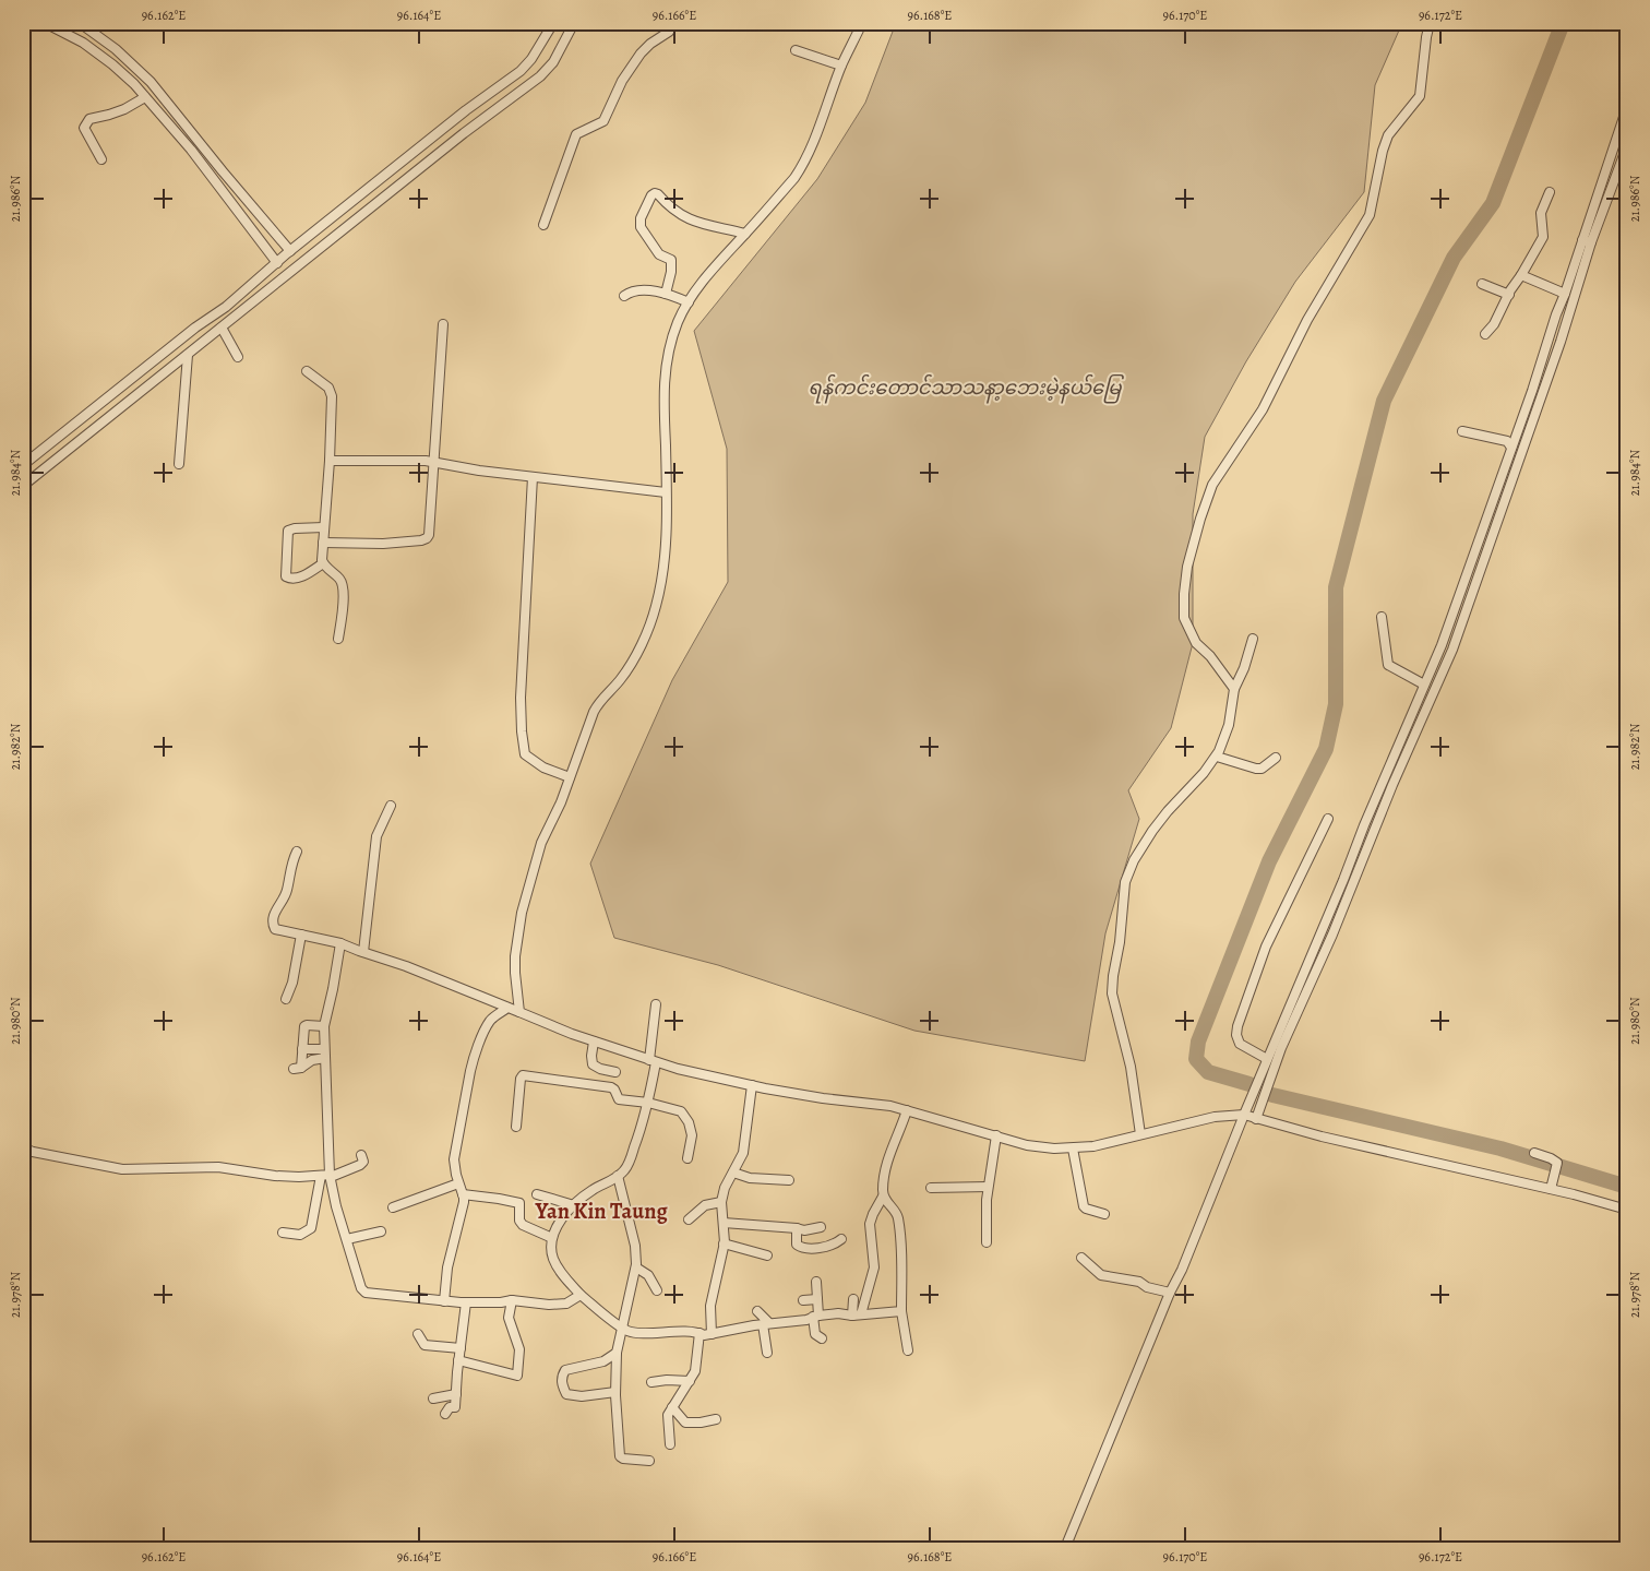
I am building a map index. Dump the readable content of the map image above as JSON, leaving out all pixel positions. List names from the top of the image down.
{
  "districts": ["Yan Kin Taung"],
  "parks": ["ရန်ကင်းတောင်သာသနာ့ဘေးမဲ့နယ်မြေ"],
  "coordinates": [
    "96.162°E",
    "96.164°E",
    "96.166°E",
    "96.168°E",
    "96.170°E",
    "96.172°E",
    "21.986°N",
    "21.984°N",
    "21.982°N",
    "21.980°N",
    "21.978°N"
  ]
}
